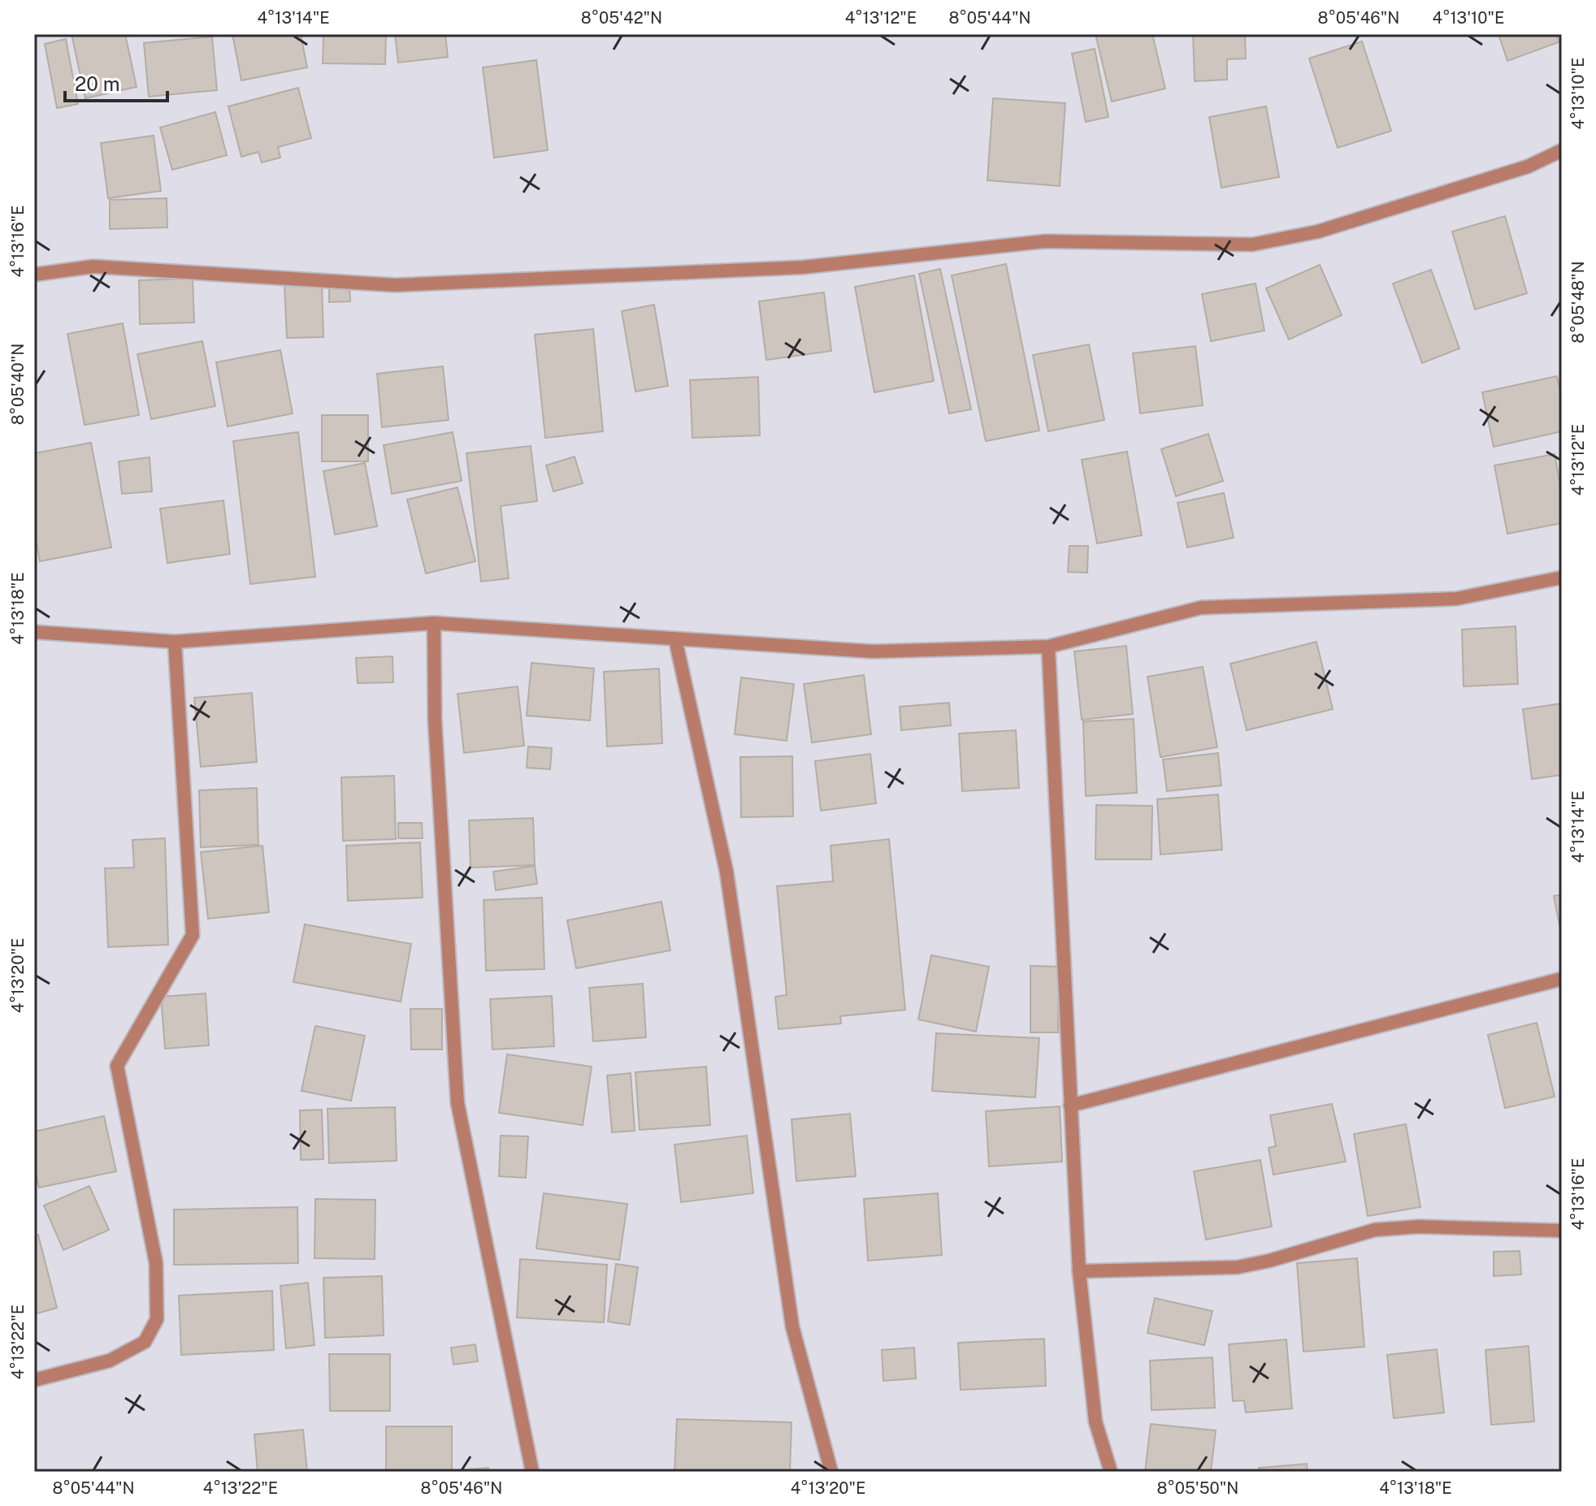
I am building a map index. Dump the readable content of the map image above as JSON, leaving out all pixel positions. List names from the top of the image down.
{
  "scale_bar": "20 m",
  "coordinates": [
    "4°13'14\"E",
    "8°05'42\"N",
    "4°13'12\"E",
    "8°05'44\"N",
    "8°05'46\"N",
    "4°13'10\"E",
    "4°13'16\"E",
    "8°05'48\"N",
    "8°05'40\"N",
    "4°13'18\"E",
    "4°13'20\"E",
    "4°13'22\"E",
    "8°05'50\"N"
  ]
}
